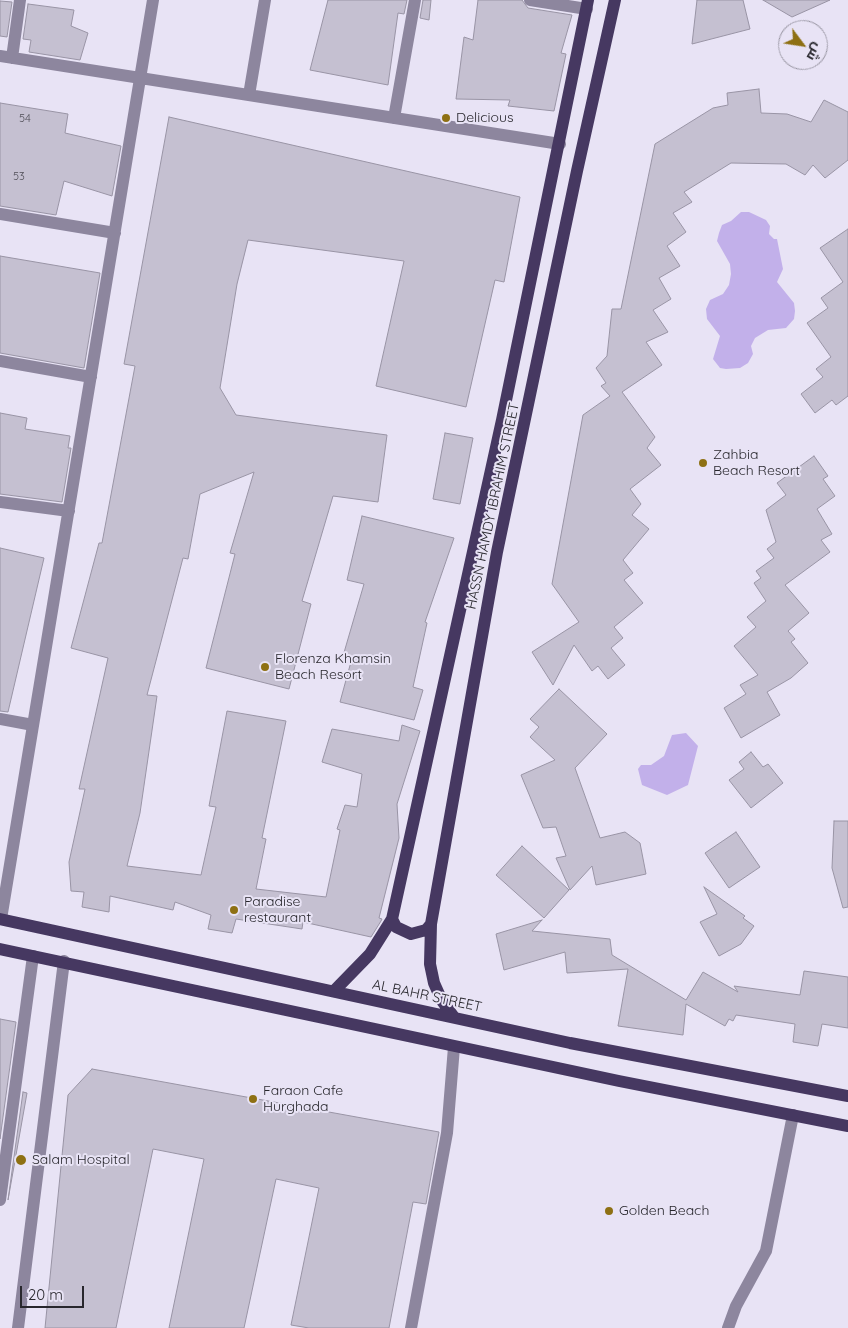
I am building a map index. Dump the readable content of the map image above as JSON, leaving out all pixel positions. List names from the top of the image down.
{
  "streets": {
    "main road": ["HASSN HAMDY IBRAHIM STREET", "AL BAHR STREET"]
  },
  "crossings": [
    ["HASSN HAMDY IBRAHIM STREET", "AL BAHR STREET"]
  ],
  "places": [
    "Delicious",
    "Zahbia Beach Resort",
    "Florenza Khamsin Beach Resort",
    "Paradise restaurant",
    "Faraon Cafe Hurghada",
    "Salam Hospital",
    "Golden Beach"
  ],
  "house_numbers": ["54", "53"],
  "scale_bar": "20 m",
  "north": "bottom right"
}
